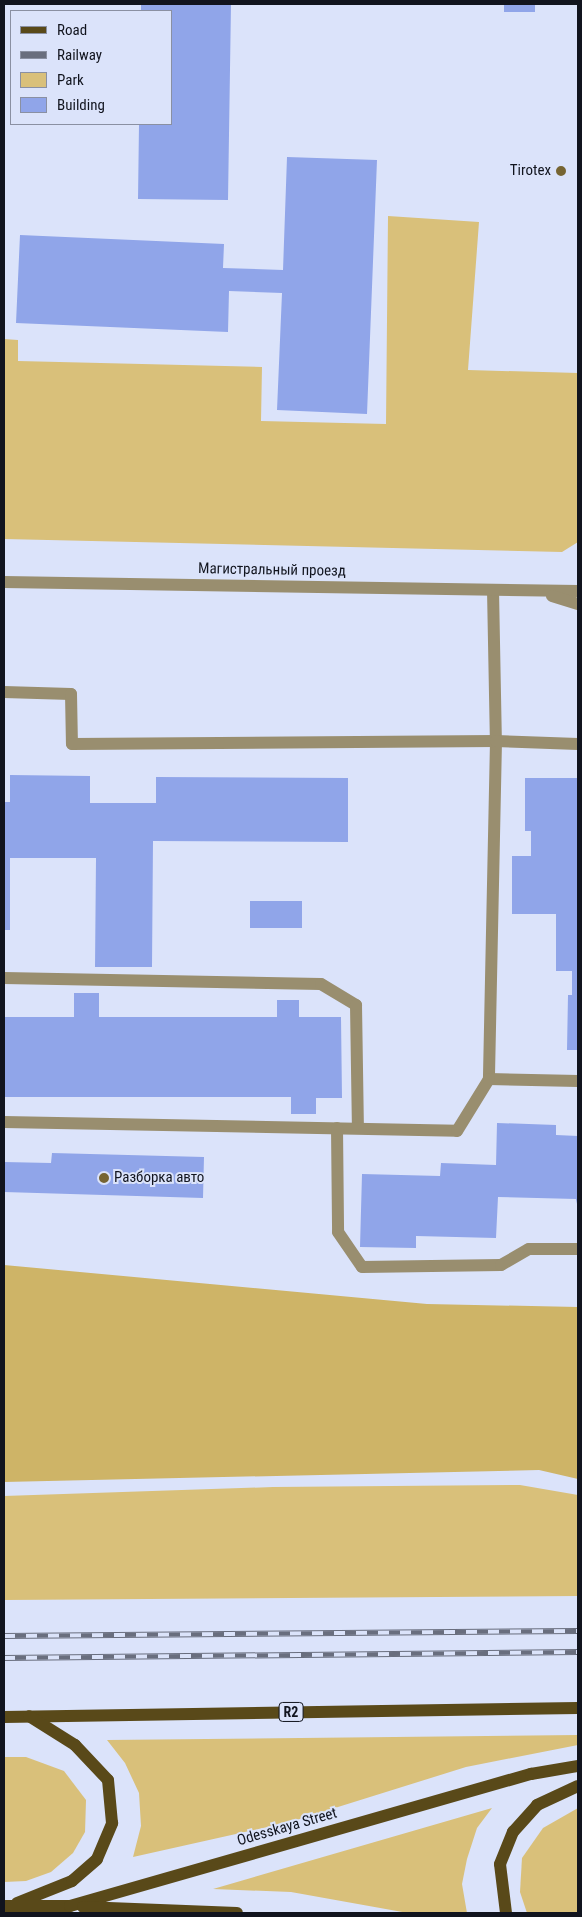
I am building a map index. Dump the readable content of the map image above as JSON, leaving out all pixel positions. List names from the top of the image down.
{
  "streets": {
    "main road": ["R2", "Odesskaya Street"],
    "street": ["Магистральный проезд"]
  },
  "places": ["Tirotex", "Разборка авто"],
  "legend": [
    "Road",
    "Railway",
    "Park",
    "Building"
  ]
}
